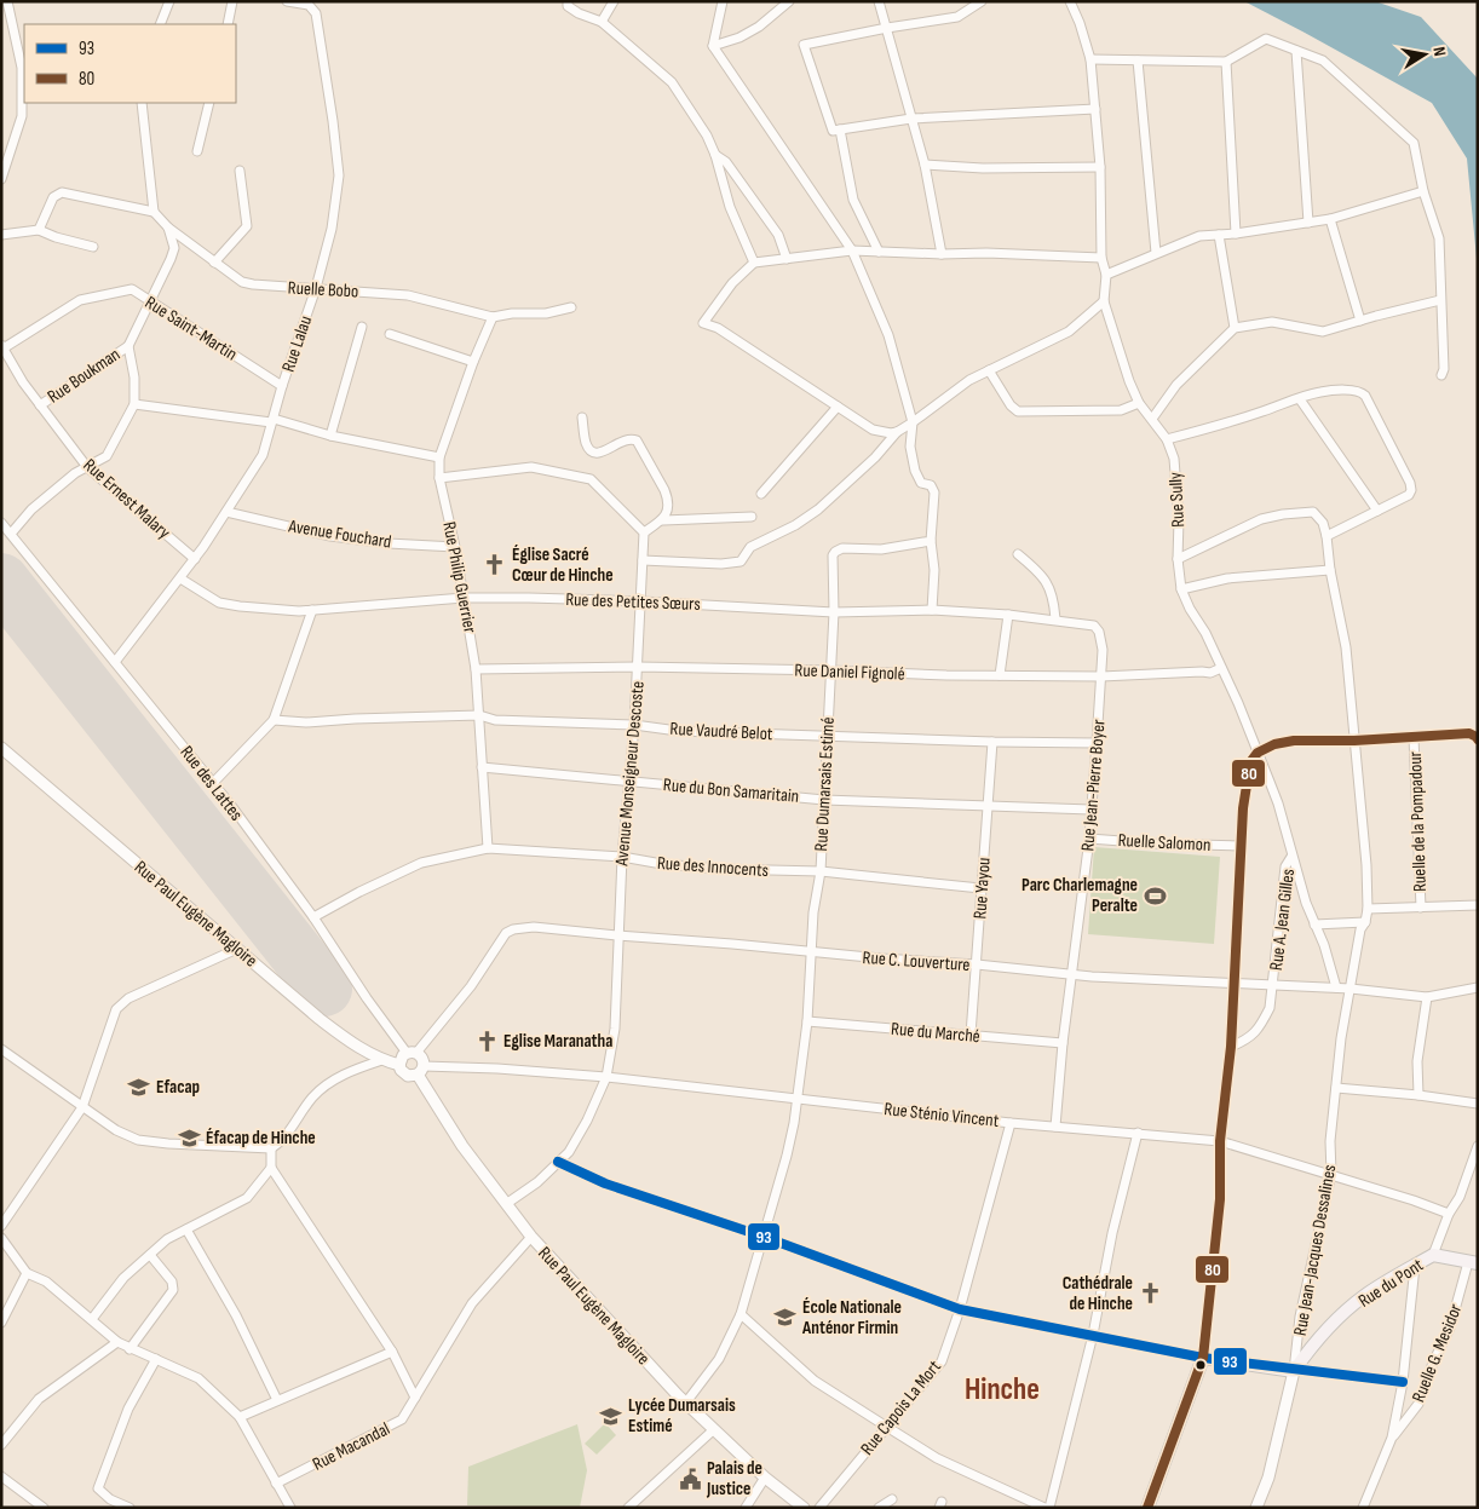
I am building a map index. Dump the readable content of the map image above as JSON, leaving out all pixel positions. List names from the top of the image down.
{
  "streets": {
    "main road": ["Rue Paul Eugène Magloire", "Rue Jean-Jacques Dessalines", "Rue du Pont"],
    "street": [
      "Ruelle Bobo",
      "Rue Saint-Martin",
      "Rue Lalau",
      "Rue Boukman",
      "Rue Ernest Malary",
      "Rue Sully",
      "Avenue Fouchard",
      "Rue Philip Guerrier",
      "Rue des Petites Sœurs",
      "Rue Daniel Fignolé",
      "Rue Vaudré Belot",
      "Avenue Monseigneur Descoste",
      "Rue des Lattes",
      "Rue Dumarsais Estimé",
      "Rue Jean-Pierre Boyer",
      "Rue du Bon Samaritain",
      "Ruelle de la Pompadour",
      "Ruelle Salomon",
      "Rue des Innocents",
      "Rue Yayou",
      "Rue A. Jean Gilles",
      "Rue C. Louverture",
      "Rue du Marché",
      "Rue Sténio Vincent",
      "Ruelle G. Mesidor",
      "Rue Capois La Mort",
      "Rue Macandal"
    ]
  },
  "crossings": [
    ["Ruelle Bobo", "Rue Lalau"],
    ["Ruelle Bobo", "Rue Philip Guerrier"],
    ["Rue Saint-Martin", "Rue Lalau"],
    ["Rue Saint-Martin", "Rue Ernest Malary"],
    ["Rue Lalau", "Rue Ernest Malary"],
    ["Rue Lalau", "Avenue Fouchard"],
    ["Rue Lalau", "Rue des Petites Sœurs"],
    ["Rue Lalau", "Rue des Lattes"],
    ["Rue Boukman", "Rue Ernest Malary"],
    ["Rue Sully", "Rue Daniel Fignolé"],
    ["Rue Sully", "Rue A. Jean Gilles"],
    ["Rue Sully", "Rue C. Louverture"],
    ["Avenue Fouchard", "Rue Philip Guerrier"],
    ["Rue Philip Guerrier", "Rue des Petites Sœurs"],
    ["Rue Philip Guerrier", "Rue Daniel Fignolé"],
    ["Rue Philip Guerrier", "Rue Vaudré Belot"],
    ["Rue Philip Guerrier", "Rue du Bon Samaritain"],
    ["Rue Philip Guerrier", "Rue des Innocents"],
    ["Rue des Petites Sœurs", "Avenue Monseigneur Descoste"],
    ["Rue des Petites Sœurs", "Rue Dumarsais Estimé"],
    ["Rue des Petites Sœurs", "Rue Jean-Pierre Boyer"],
    ["Rue Daniel Fignolé", "Avenue Monseigneur Descoste"],
    ["Rue Daniel Fignolé", "Rue Dumarsais Estimé"],
    ["Rue Daniel Fignolé", "Rue Jean-Pierre Boyer"],
    ["Rue Vaudré Belot", "Avenue Monseigneur Descoste"],
    ["Rue Vaudré Belot", "Rue Dumarsais Estimé"],
    ["Rue Vaudré Belot", "Rue Jean-Pierre Boyer"],
    ["Rue Vaudré Belot", "Rue Yayou"],
    ["Avenue Monseigneur Descoste", "Rue du Bon Samaritain"],
    ["Avenue Monseigneur Descoste", "Rue des Innocents"],
    ["Avenue Monseigneur Descoste", "Rue Paul Eugène Magloire"],
    ["Avenue Monseigneur Descoste", "Rue C. Louverture"],
    ["Avenue Monseigneur Descoste", "Rue Sténio Vincent"],
    ["Rue des Lattes", "Rue des Innocents"],
    ["Rue des Lattes", "Rue Paul Eugène Magloire"],
    ["Rue des Lattes", "Rue C. Louverture"],
    ["Rue des Lattes", "Rue Sténio Vincent"],
    ["Rue Dumarsais Estimé", "Rue du Bon Samaritain"],
    ["Rue Dumarsais Estimé", "Rue des Innocents"],
    ["Rue Dumarsais Estimé", "Rue Paul Eugène Magloire"],
    ["Rue Dumarsais Estimé", "Rue C. Louverture"],
    ["Rue Dumarsais Estimé", "Rue du Marché"],
    ["Rue Dumarsais Estimé", "Rue Sténio Vincent"],
    ["Rue Jean-Pierre Boyer", "Rue du Bon Samaritain"],
    ["Rue Jean-Pierre Boyer", "Ruelle Salomon"],
    ["Rue Jean-Pierre Boyer", "Rue C. Louverture"],
    ["Rue Jean-Pierre Boyer", "Rue du Marché"],
    ["Rue Jean-Pierre Boyer", "Rue Sténio Vincent"],
    ["Rue du Bon Samaritain", "Rue Yayou"],
    ["Rue des Innocents", "Rue Yayou"],
    ["Rue Yayou", "Rue C. Louverture"],
    ["Rue Yayou", "Rue du Marché"],
    ["Rue Paul Eugène Magloire", "Rue C. Louverture"],
    ["Rue Paul Eugène Magloire", "Rue Sténio Vincent"],
    ["Rue Paul Eugène Magloire", "Rue Macandal"],
    ["Rue A. Jean Gilles", "Rue C. Louverture"],
    ["Rue C. Louverture", "Rue Sténio Vincent"],
    ["Rue C. Louverture", "Rue Jean-Jacques Dessalines"],
    ["Rue Sténio Vincent", "Rue Jean-Jacques Dessalines"],
    ["Rue Sténio Vincent", "Rue Capois La Mort"],
    ["Rue Jean-Jacques Dessalines", "Rue du Pont"],
    ["Rue du Pont", "Ruelle G. Mesidor"]
  ],
  "districts": ["Hinche"],
  "places": {
    "church": ["Église Sacré Cœur de Hinche", "Eglise Maranatha", "Cathédrale de Hinche"],
    "sports": ["Parc Charlemagne Peralte"],
    "school or university": [
      "Efacap",
      "Éfacap de Hinche",
      "École Nationale Anténor Firmin",
      "Lycée Dumarsais Estimé"
    ],
    "public building": ["Palais de Justice"]
  },
  "lines": ["transit line 80", "transit line 93"],
  "legend": ["93", "80"],
  "north": "right"
}
